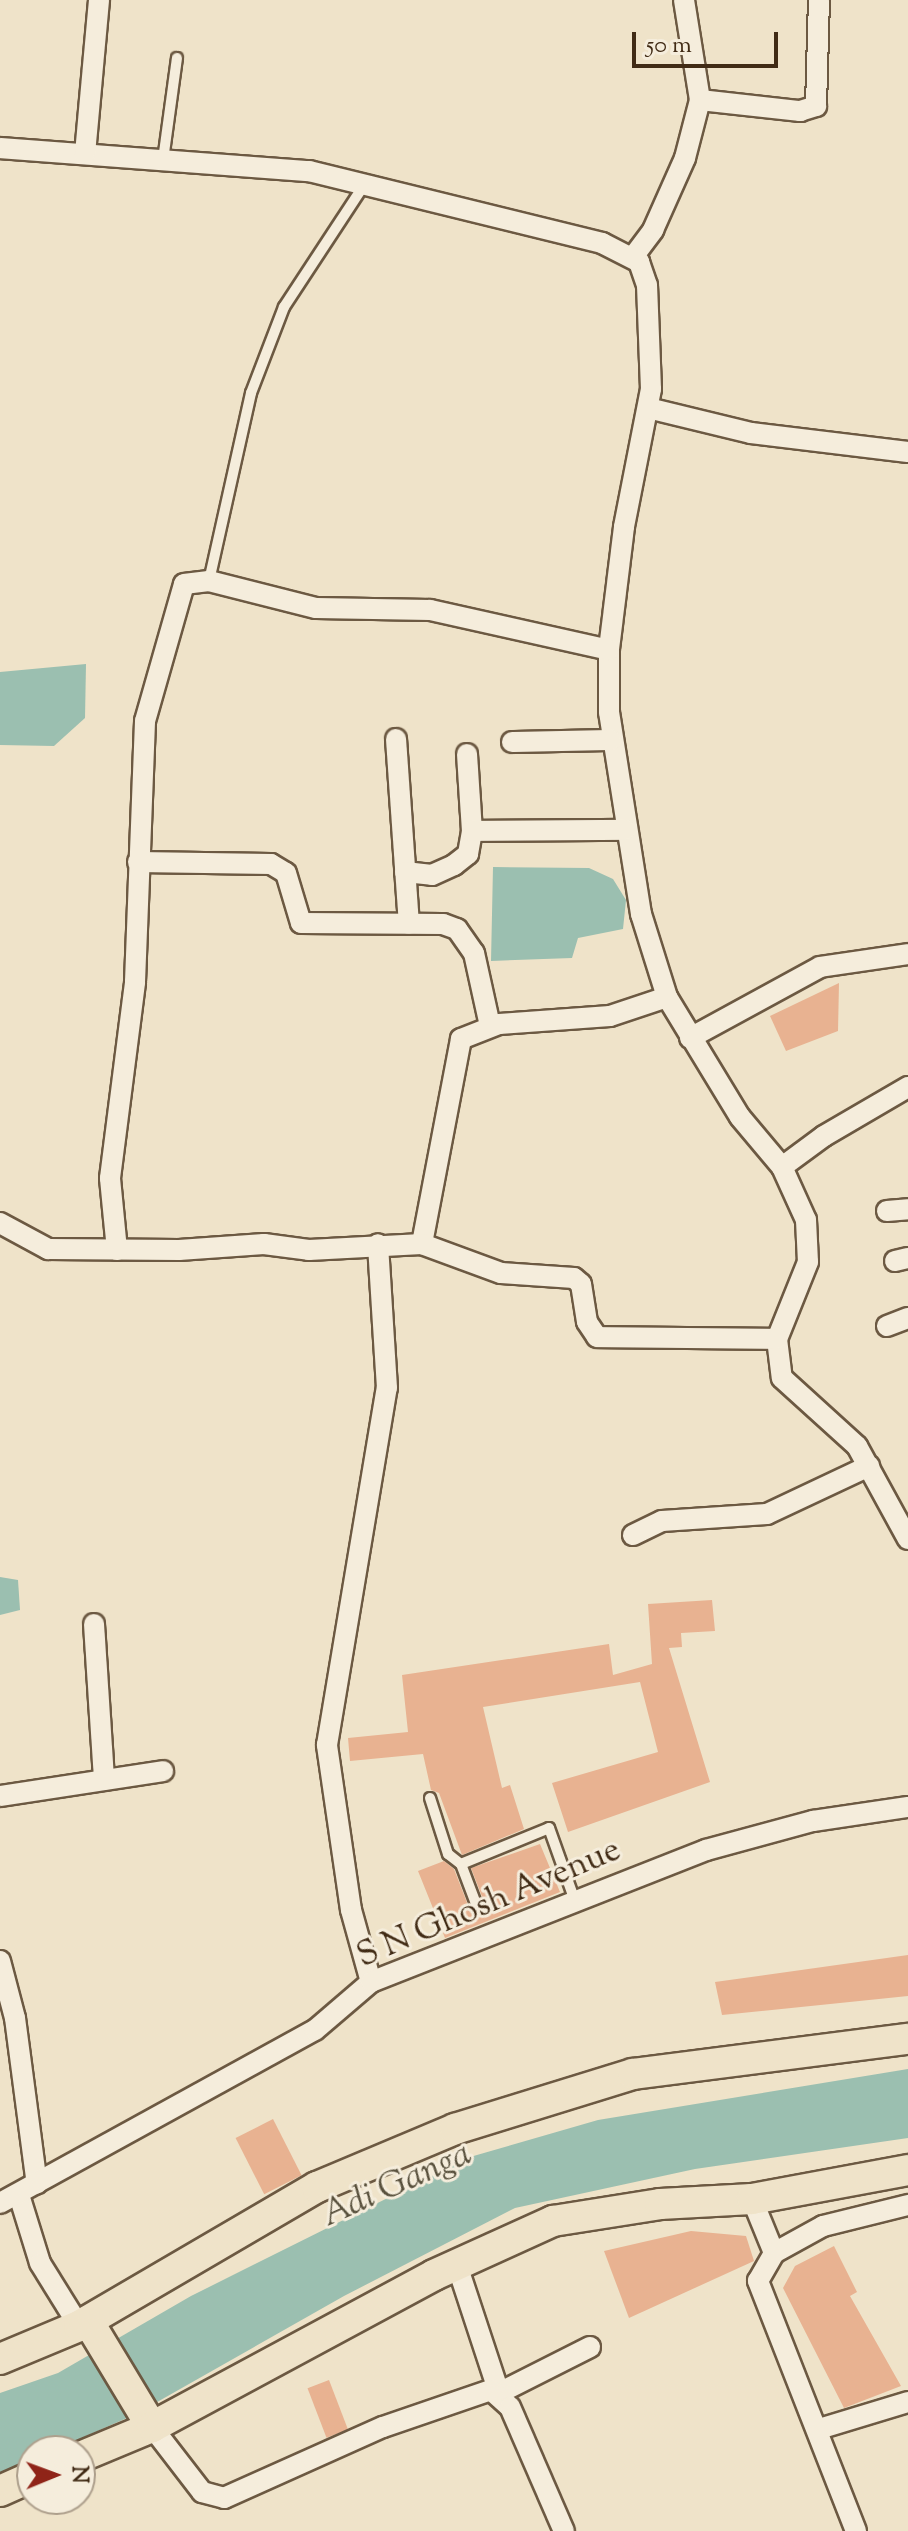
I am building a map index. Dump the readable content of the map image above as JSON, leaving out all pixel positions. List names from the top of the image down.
{
  "streets": {
    "street": ["S N Ghosh Avenue"]
  },
  "water": ["Adi Ganga"],
  "scale_bar": "50 m",
  "north": "right"
}
